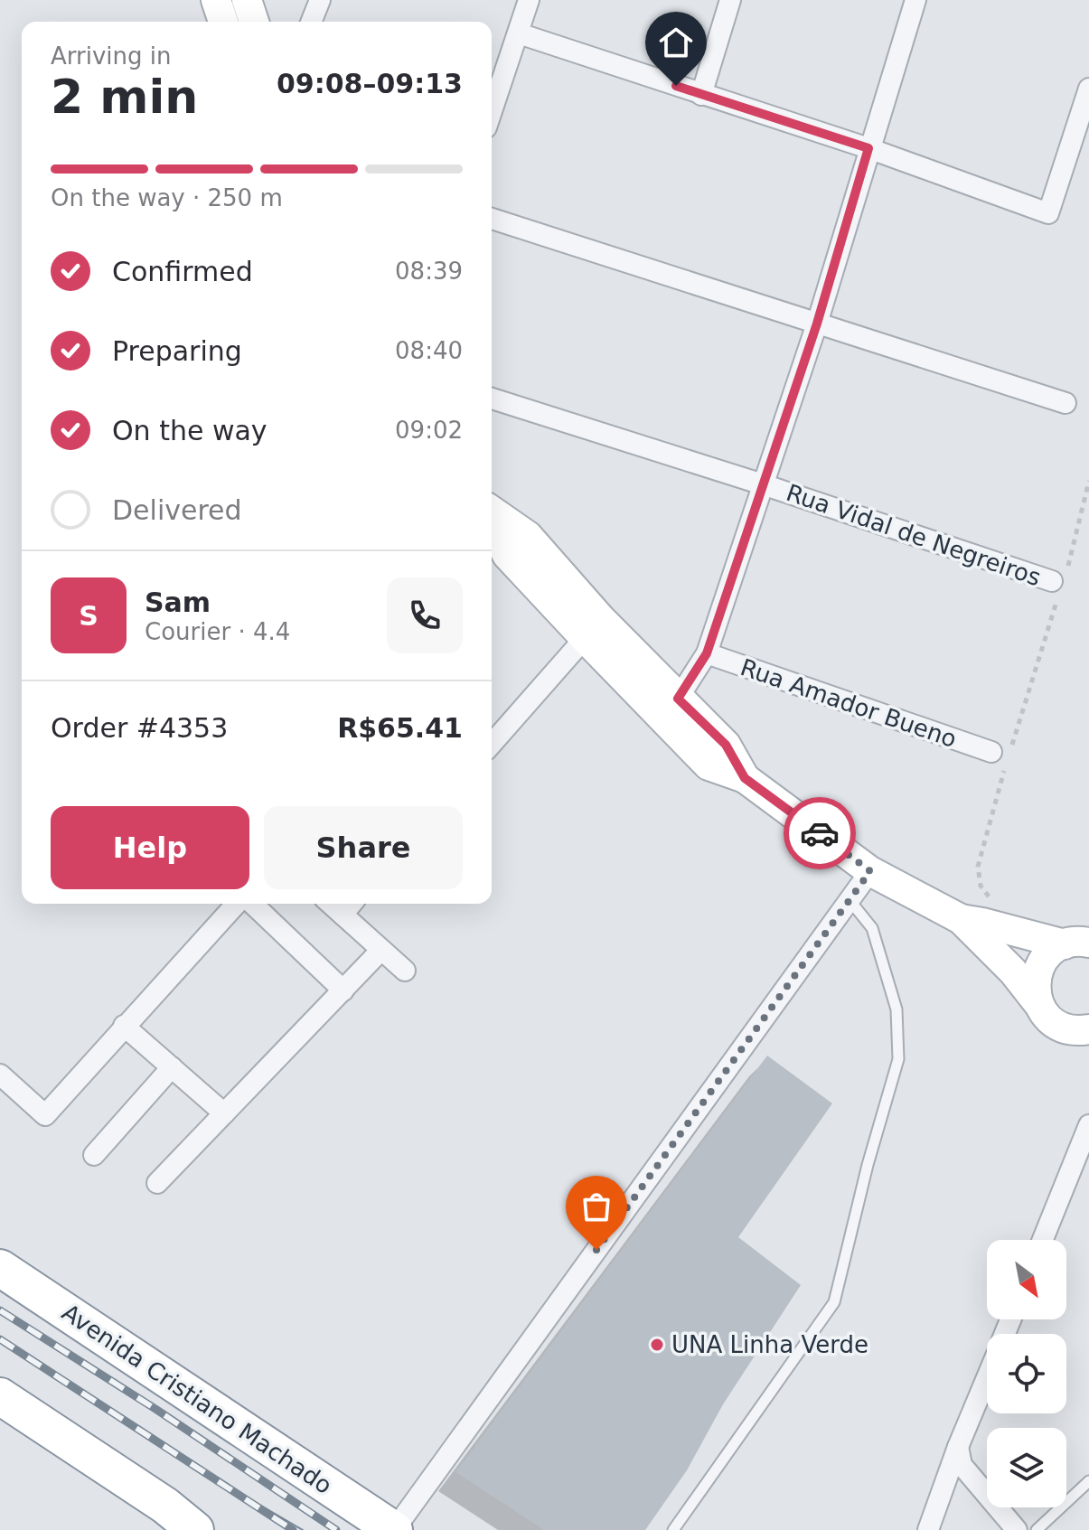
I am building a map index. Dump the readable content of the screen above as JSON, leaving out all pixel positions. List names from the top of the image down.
{
  "streets": {
    "highway": ["Avenida Cristiano Machado"],
    "street": ["Rua Vidal de Negreiros", "Rua Amador Bueno"]
  },
  "places": ["UNA Linha Verde"],
  "north": "bottom right",
  "page": {
    "heading": ["2 min", "Arriving in", "09:08–09:13"],
    "panel": [
      "Sam",
      "Courier · 4.4",
      "Order #4353",
      "R$65.41"
    ],
    "bar": "On the way · 250 m",
    "list": [
      ["Confirmed", "08:39"],
      ["Preparing", "08:40"],
      ["On the way", "09:02"],
      "Delivered"
    ],
    "round": "S",
    "buttons": ["Help", "Share"]
  }
}
